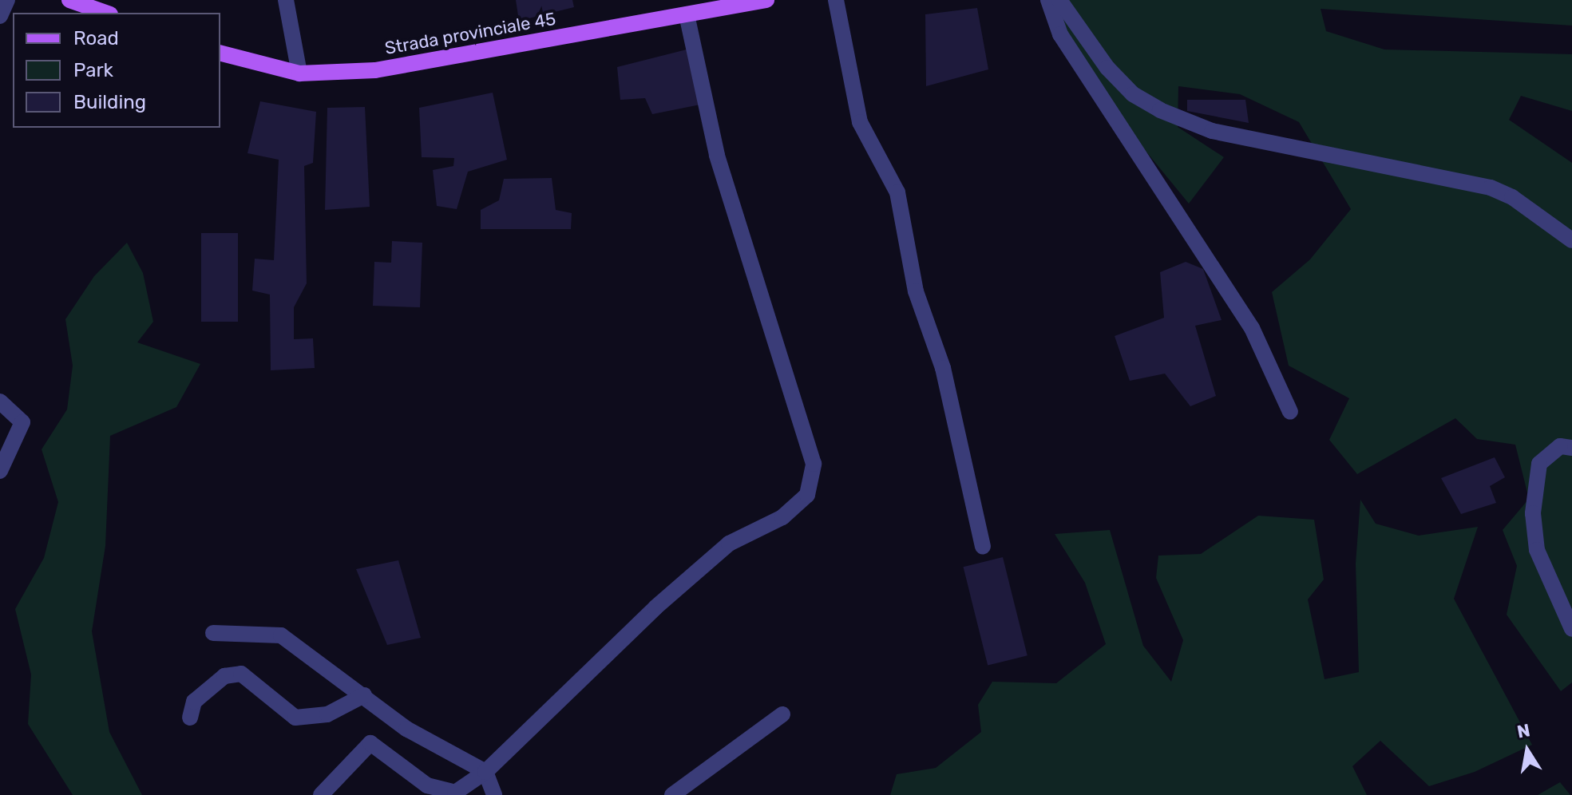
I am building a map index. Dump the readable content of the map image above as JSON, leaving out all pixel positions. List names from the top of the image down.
{
  "streets": {
    "main road": ["Strada provinciale 45"]
  },
  "legend": ["Road", "Park", "Building"],
  "north": "top"
}
